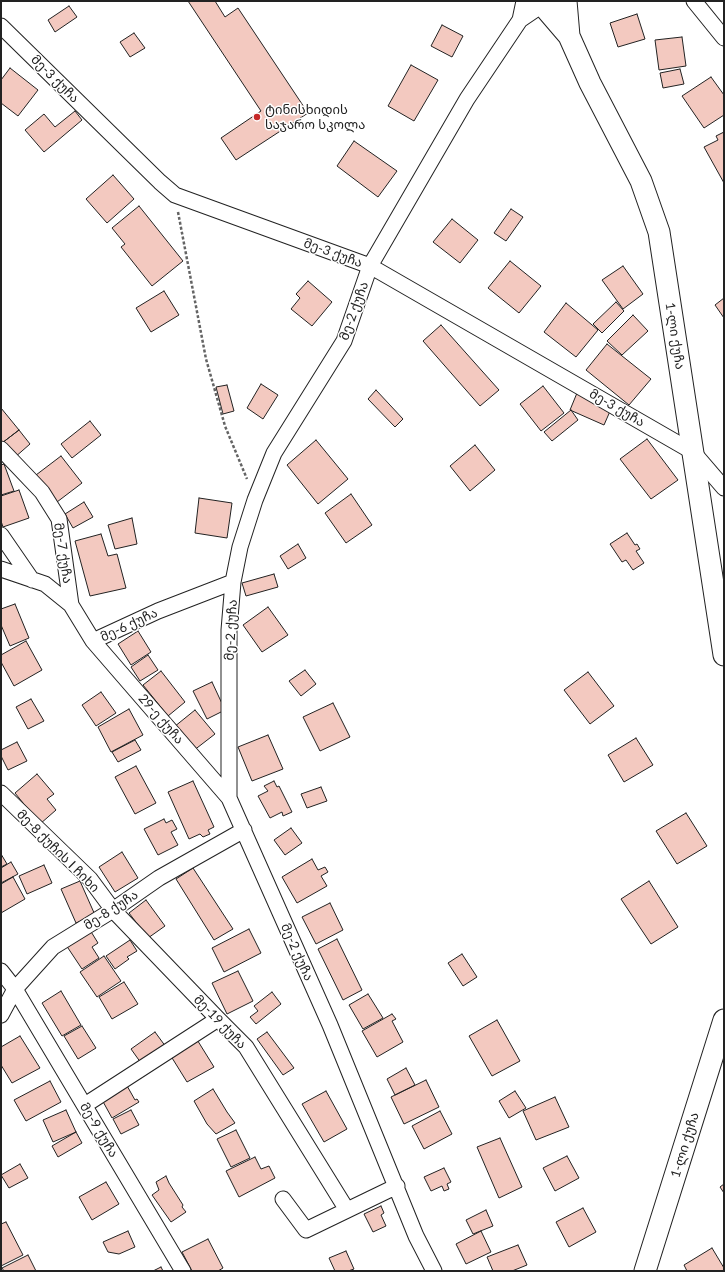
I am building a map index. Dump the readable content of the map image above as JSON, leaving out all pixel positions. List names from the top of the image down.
{
  "streets": {
    "main road": ["1-ლი ქუჩა"],
    "street": [
      "მე-3 ქუჩა",
      "მე-2 ქუჩა",
      "მე-7 ქუჩა",
      "მე-6 ქუჩა",
      "29-ე ქუჩა",
      "მე-8 ქუჩის I ჩიხი",
      "მე-8 ქუჩა",
      "მე-19 ქუჩა",
      "მე-9 ქუჩა"
    ]
  },
  "crossings": [
    ["მე-3 ქუჩა", "მე-2 ქუჩა"],
    ["მე-3 ქუჩა", "1-ლი ქუჩა"],
    ["მე-2 ქუჩა", "1-ლი ქუჩა"],
    ["მე-2 ქუჩა", "მე-6 ქუჩა"],
    ["მე-2 ქუჩა", "29-ე ქუჩა"],
    ["მე-2 ქუჩა", "მე-8 ქუჩა"],
    ["მე-7 ქუჩა", "მე-6 ქუჩა"],
    ["მე-6 ქუჩა", "29-ე ქუჩა"],
    ["მე-8 ქუჩის I ჩიხი", "მე-8 ქუჩა"],
    ["მე-8 ქუჩის I ჩიხი", "მე-19 ქუჩა"],
    ["მე-8 ქუჩა", "მე-19 ქუჩა"],
    ["მე-8 ქუჩა", "მე-9 ქუჩა"]
  ],
  "places": ["ტინისხიდის საჯარო სკოლა"]
}
